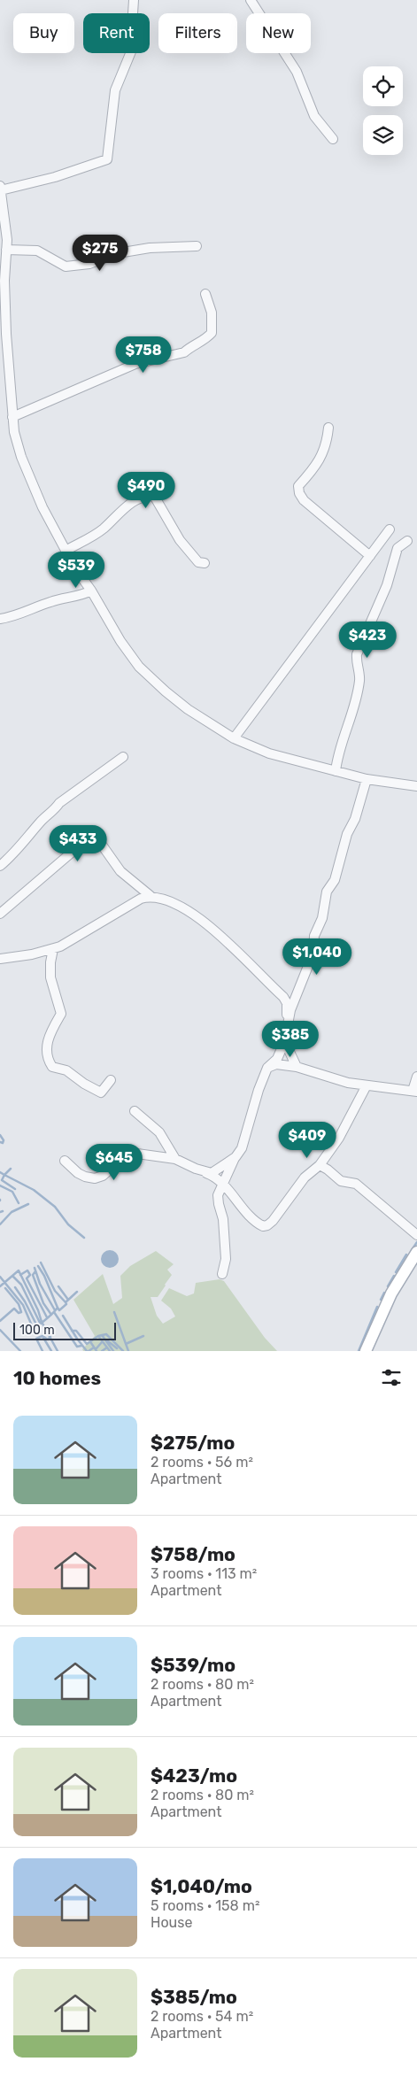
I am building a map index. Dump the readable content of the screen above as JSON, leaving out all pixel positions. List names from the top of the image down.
{
  "scale_bar": "100 m",
  "page": {
    "chip": [
      "Buy",
      "Rent",
      "Filters",
      "New"
    ],
    "price": [
      "$275",
      "$758",
      "$490",
      "$539",
      "$423",
      "$433",
      "$1,040",
      "$385",
      "$409",
      "$645"
    ],
    "scale": "100 m",
    "heading": "10 homes",
    "list": [
      {
        "name": "$275/mo",
        "note": "2 rooms · 56 m² · Apartment"
      },
      {
        "name": "$758/mo",
        "note": "3 rooms · 113 m² · Apartment"
      },
      {
        "name": "$539/mo",
        "note": "2 rooms · 80 m² · Apartment"
      },
      {
        "name": "$423/mo",
        "note": "2 rooms · 80 m² · Apartment"
      },
      {
        "name": "$1,040/mo",
        "note": "5 rooms · 158 m² · House"
      },
      {
        "name": "$385/mo",
        "note": "2 rooms · 54 m² · Apartment"
      }
    ]
  }
}
